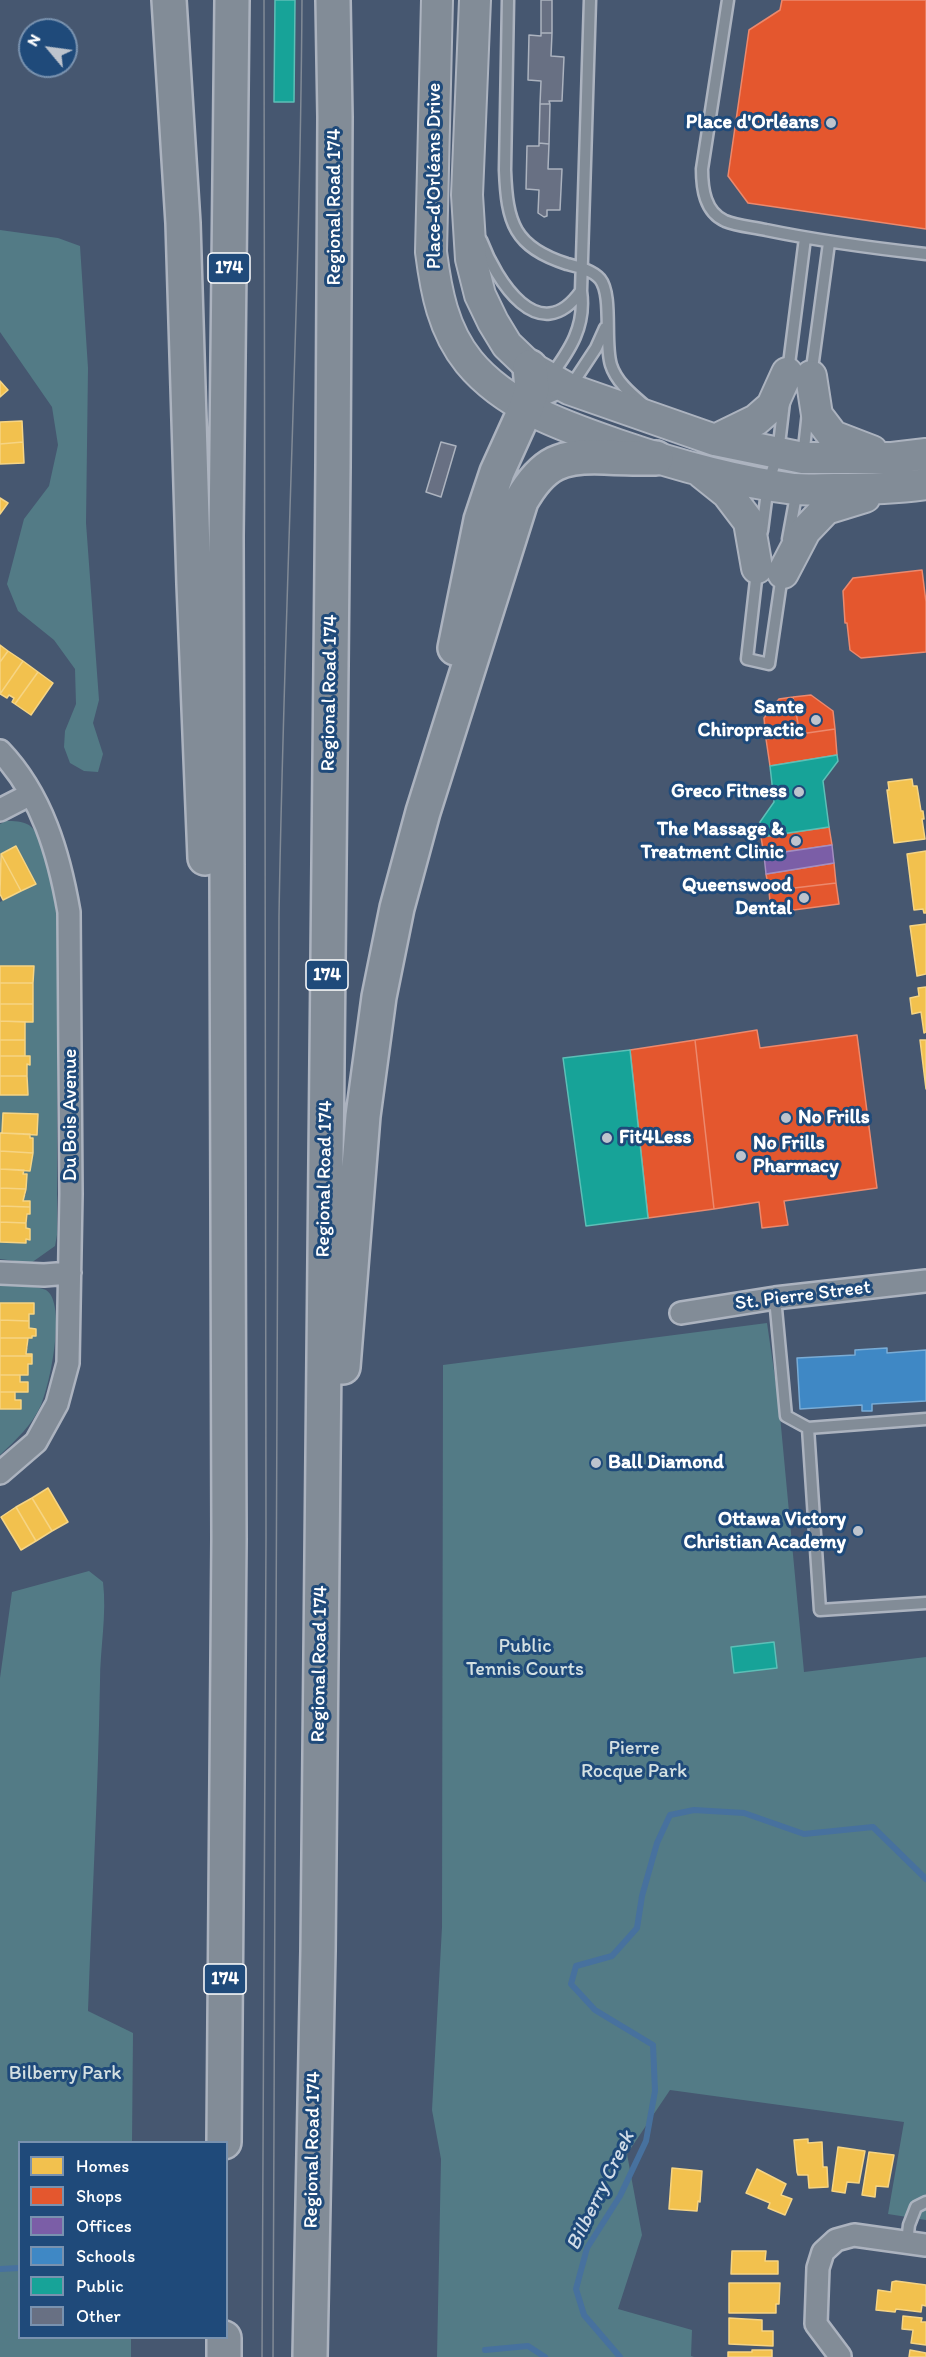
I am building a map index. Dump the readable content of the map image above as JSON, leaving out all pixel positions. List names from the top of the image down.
{
  "streets": {
    "highway": ["Regional Road 174", "174"],
    "main road": ["Place-d'Orléans Drive"],
    "street": ["Du Bois Avenue", "St. Pierre Street"]
  },
  "water": ["Bilberry Creek"],
  "parks": ["Public Tennis Courts", "Pierre Rocque Park", "Bilberry Park"],
  "places": [
    "Place d'Orléans",
    "Sante Chiropractic",
    "Greco Fitness",
    "The Massage & Treatment Clinic",
    "Queenswood Dental",
    "No Frills",
    "Fit4Less",
    "No Frills Pharmacy",
    "Ball Diamond",
    "Ottawa Victory Christian Academy"
  ],
  "legend": [
    "Homes",
    "Shops",
    "Offices",
    "Schools",
    "Public",
    "Other"
  ],
  "north": "top left"
}
